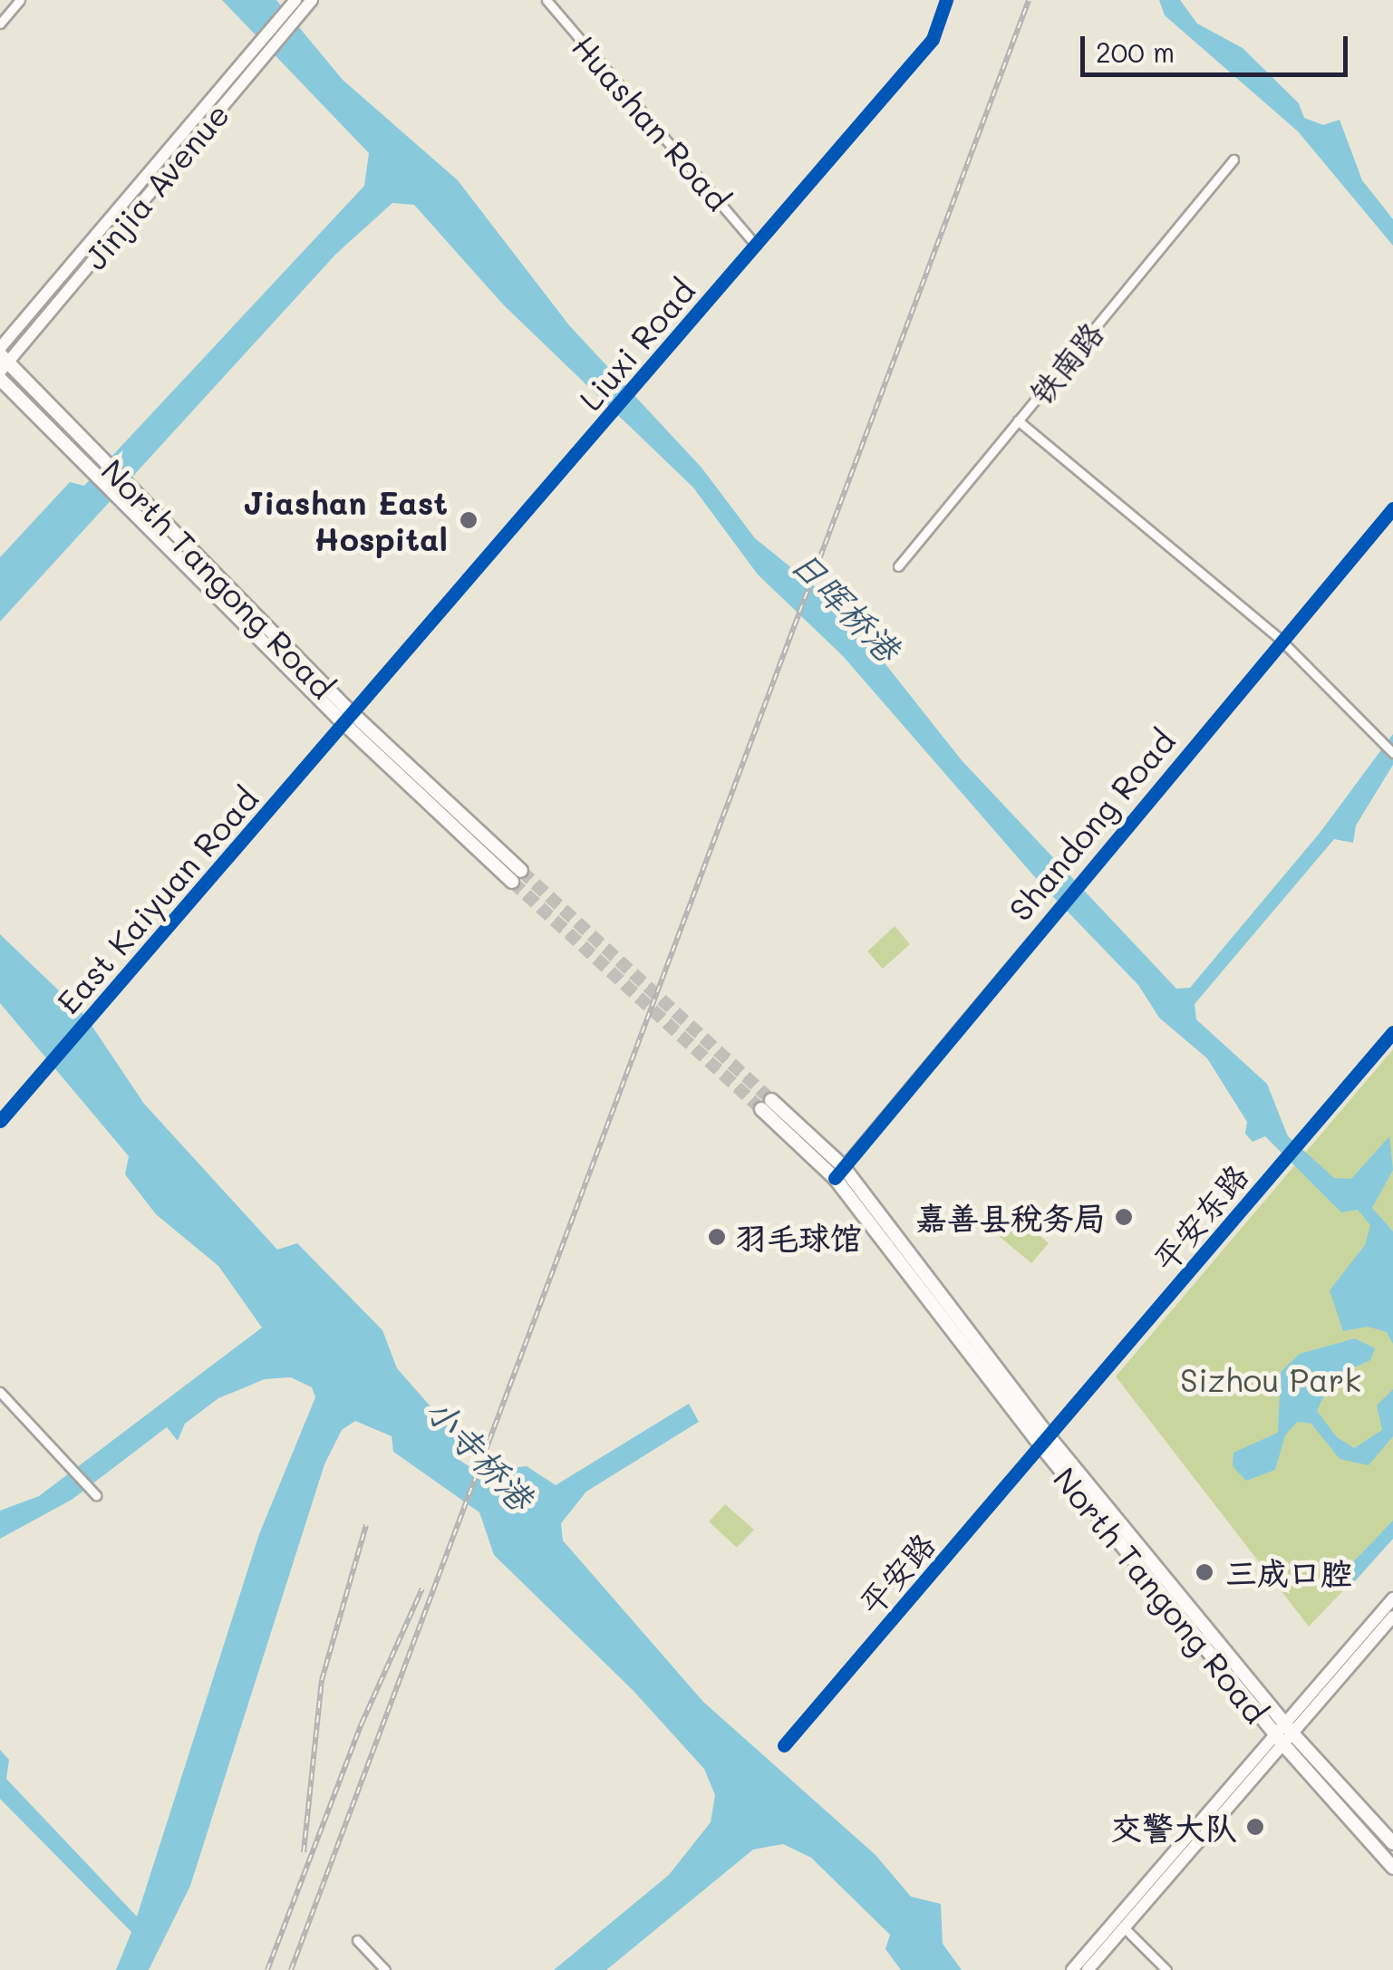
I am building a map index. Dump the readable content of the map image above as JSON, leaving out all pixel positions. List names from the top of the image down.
{
  "streets": {
    "main road": ["North Tangong Road"],
    "street": [
      "Huashan Road",
      "Jinjia Avenue",
      "Liuxi Road",
      "铁南路",
      "Shandong Road",
      "East Kaiyuan Road",
      "平安东路",
      "平安路"
    ]
  },
  "crossings": [
    ["Huashan Road", "Liuxi Road"],
    ["Jinjia Avenue", "North Tangong Road"],
    ["Liuxi Road", "North Tangong Road"],
    ["Liuxi Road", "East Kaiyuan Road"],
    ["North Tangong Road", "Shandong Road"],
    ["North Tangong Road", "East Kaiyuan Road"],
    ["North Tangong Road", "平安东路"],
    ["North Tangong Road", "平安路"],
    ["平安东路", "平安路"]
  ],
  "water": ["日晖桥港", "小寺桥港"],
  "parks": ["Sizhou Park"],
  "places": [
    "Jiashan East Hospital",
    "嘉善县税务局",
    "羽毛球馆",
    "三成口腔",
    "交警大队"
  ],
  "scale_bar": "200 m"
}
